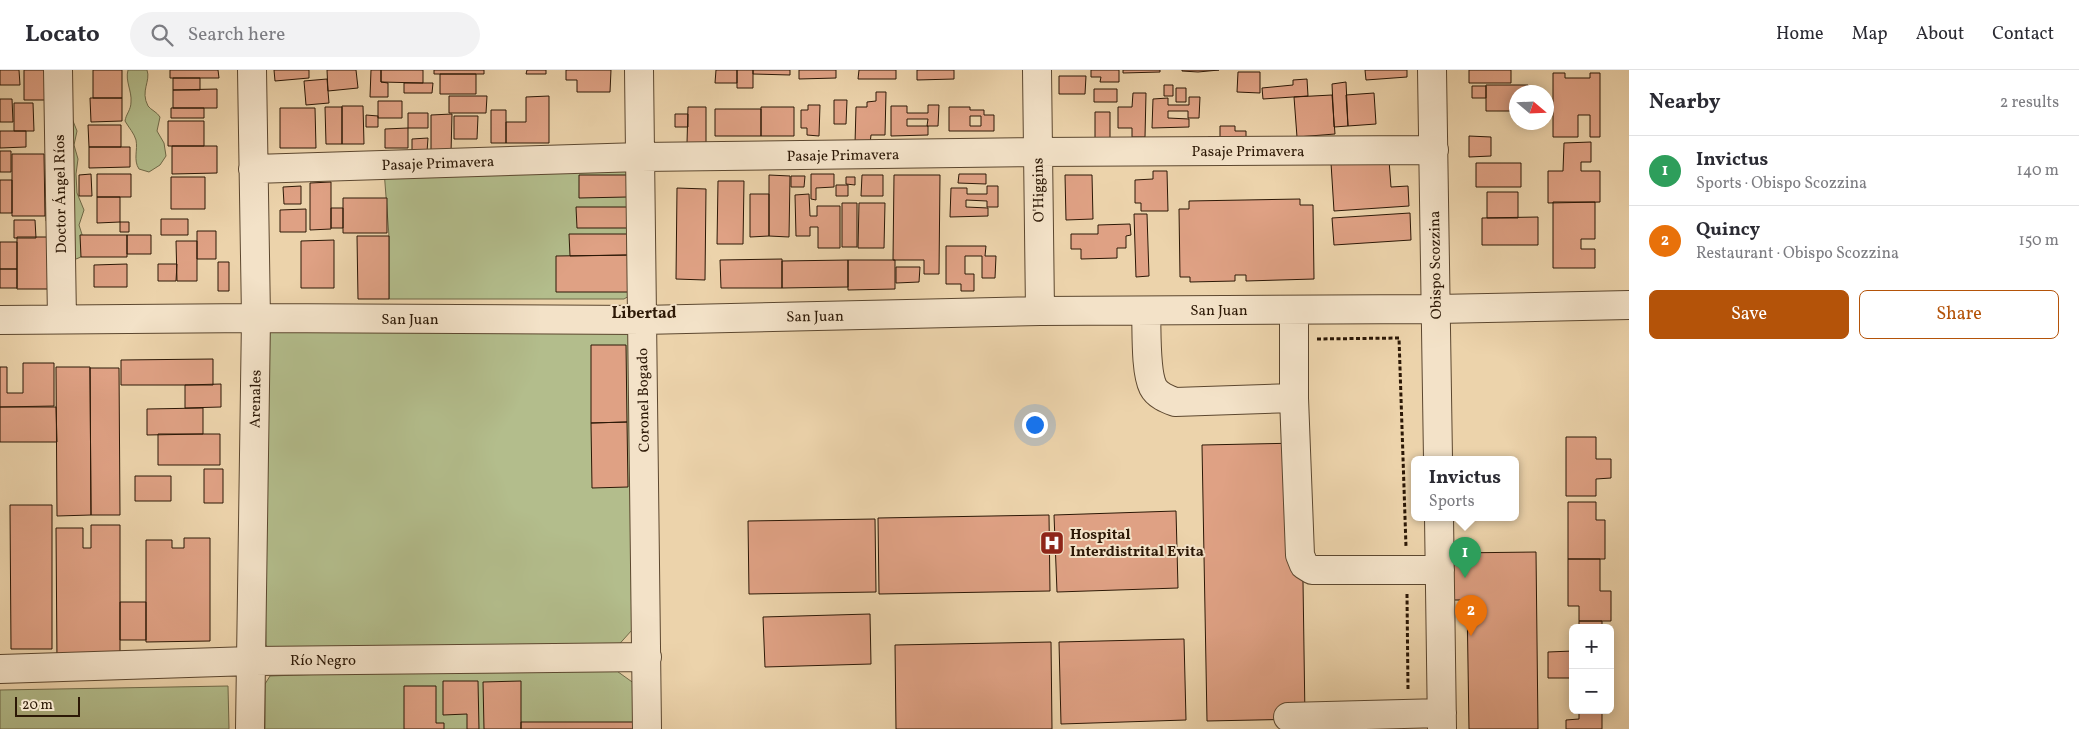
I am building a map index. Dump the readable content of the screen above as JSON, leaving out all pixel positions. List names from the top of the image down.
{
  "streets": {
    "street": [
      "Pasaje Primavera",
      "O'Higgins",
      "Doctor Ángel Ríos",
      "Obispo Scozzina",
      "San Juan",
      "Arenales",
      "Coronel Bogado",
      "Río Negro"
    ]
  },
  "crossings": [
    ["Pasaje Primavera", "O'Higgins"],
    ["Pasaje Primavera", "Obispo Scozzina"],
    ["Pasaje Primavera", "Arenales"],
    ["Pasaje Primavera", "Coronel Bogado"],
    ["O'Higgins", "San Juan"],
    ["Doctor Ángel Ríos", "San Juan"],
    ["Obispo Scozzina", "San Juan"],
    ["San Juan", "Arenales"],
    ["San Juan", "Coronel Bogado"],
    ["Arenales", "Río Negro"],
    ["Coronel Bogado", "Río Negro"]
  ],
  "districts": ["Libertad"],
  "places": {
    "hospital": ["Hospital Interdistrital Evita"]
  },
  "scale_bar": "20 m",
  "north": "right",
  "page": {
    "header": "Locato",
    "search": "Search here",
    "nav": [
      "Home",
      "Map",
      "About",
      "Contact"
    ],
    "heading": ["Nearby", "2 results"],
    "list": [
      {
        "mark": "1",
        "name": "Invictus",
        "note": "Sports · Obispo Scozzina",
        "value": "140 m"
      },
      {
        "mark": "2",
        "name": "Quincy",
        "note": "Restaurant · Obispo Scozzina",
        "value": "150 m"
      }
    ],
    "buttons": ["Save", "Share"],
    "popup": ["Invictus", "Sports"],
    "pins": ["1", "2"],
    "map_buttons": ["+", "−"],
    "scale": "20 m"
  }
}
